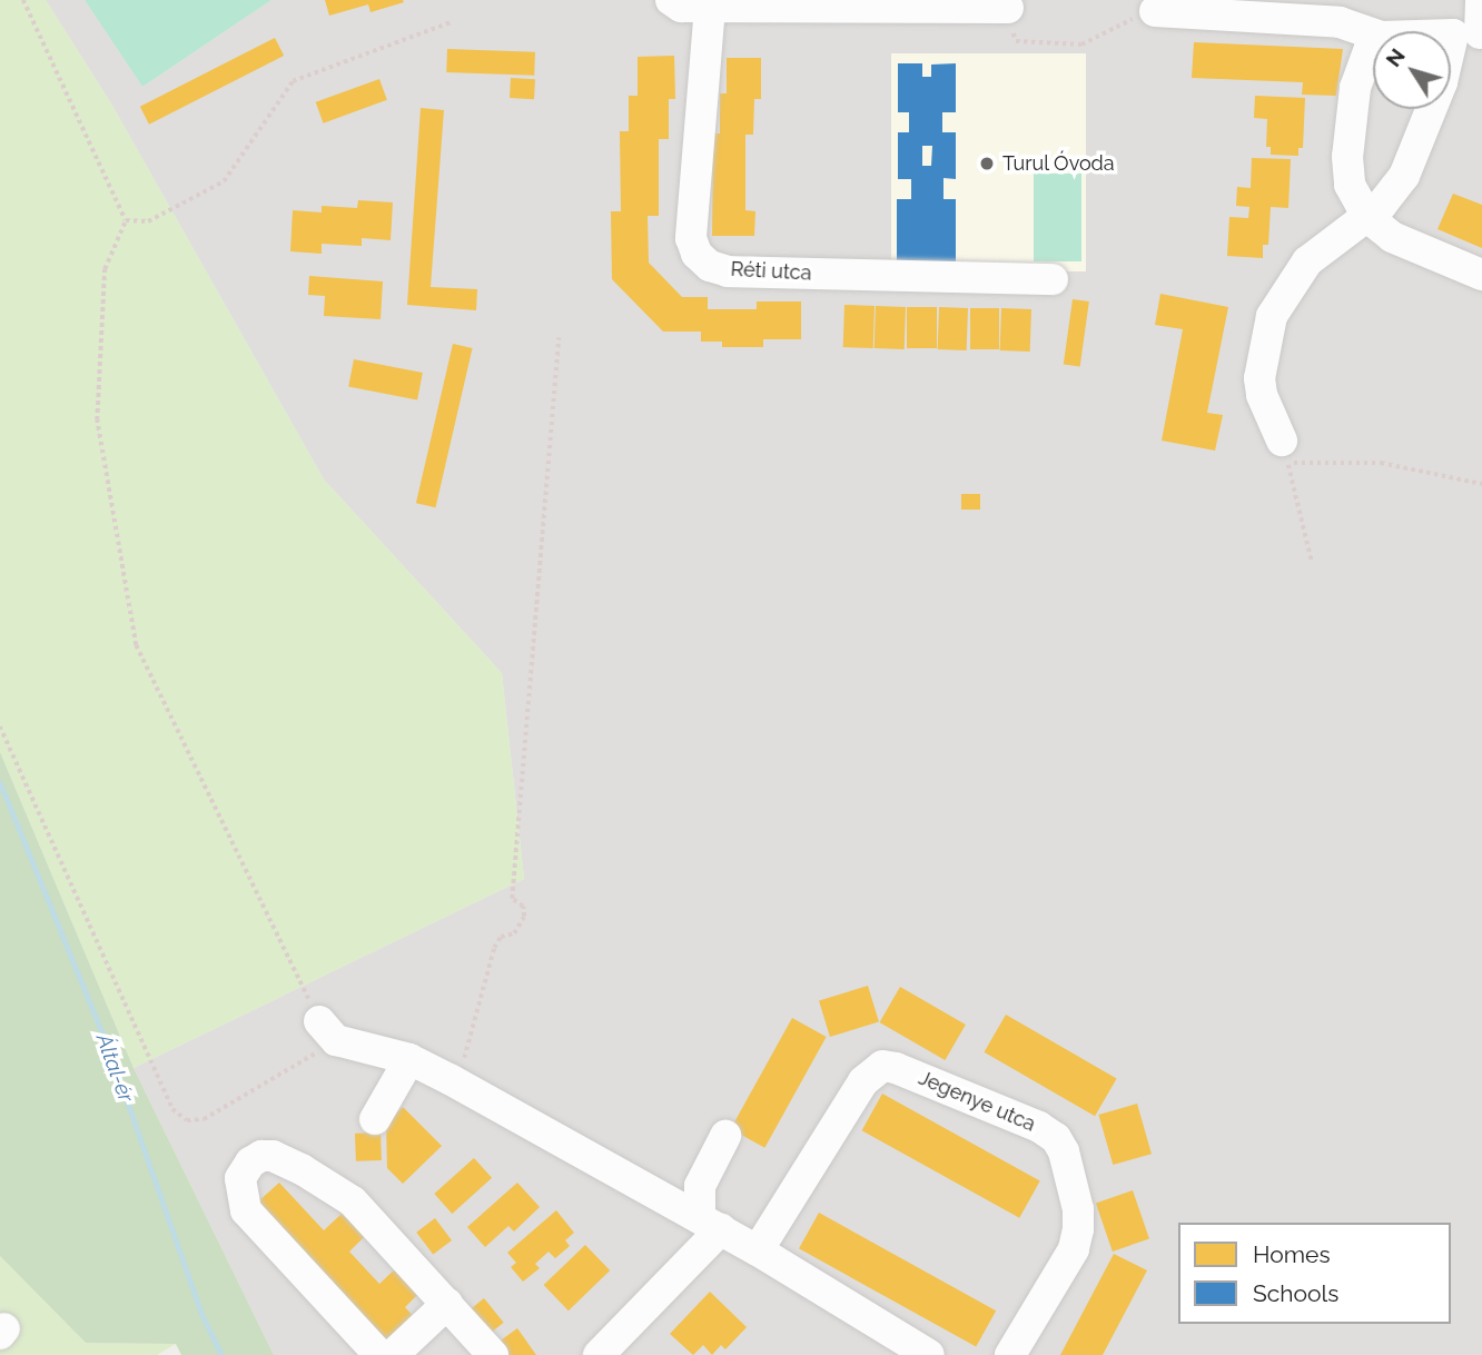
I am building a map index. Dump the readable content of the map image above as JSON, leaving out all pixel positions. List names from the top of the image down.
{
  "streets": {
    "street": ["Réti utca", "Jegenye utca"]
  },
  "water": ["Által-ér"],
  "places": ["Turul Óvoda"],
  "legend": ["Homes", "Schools"],
  "north": "top left"
}
